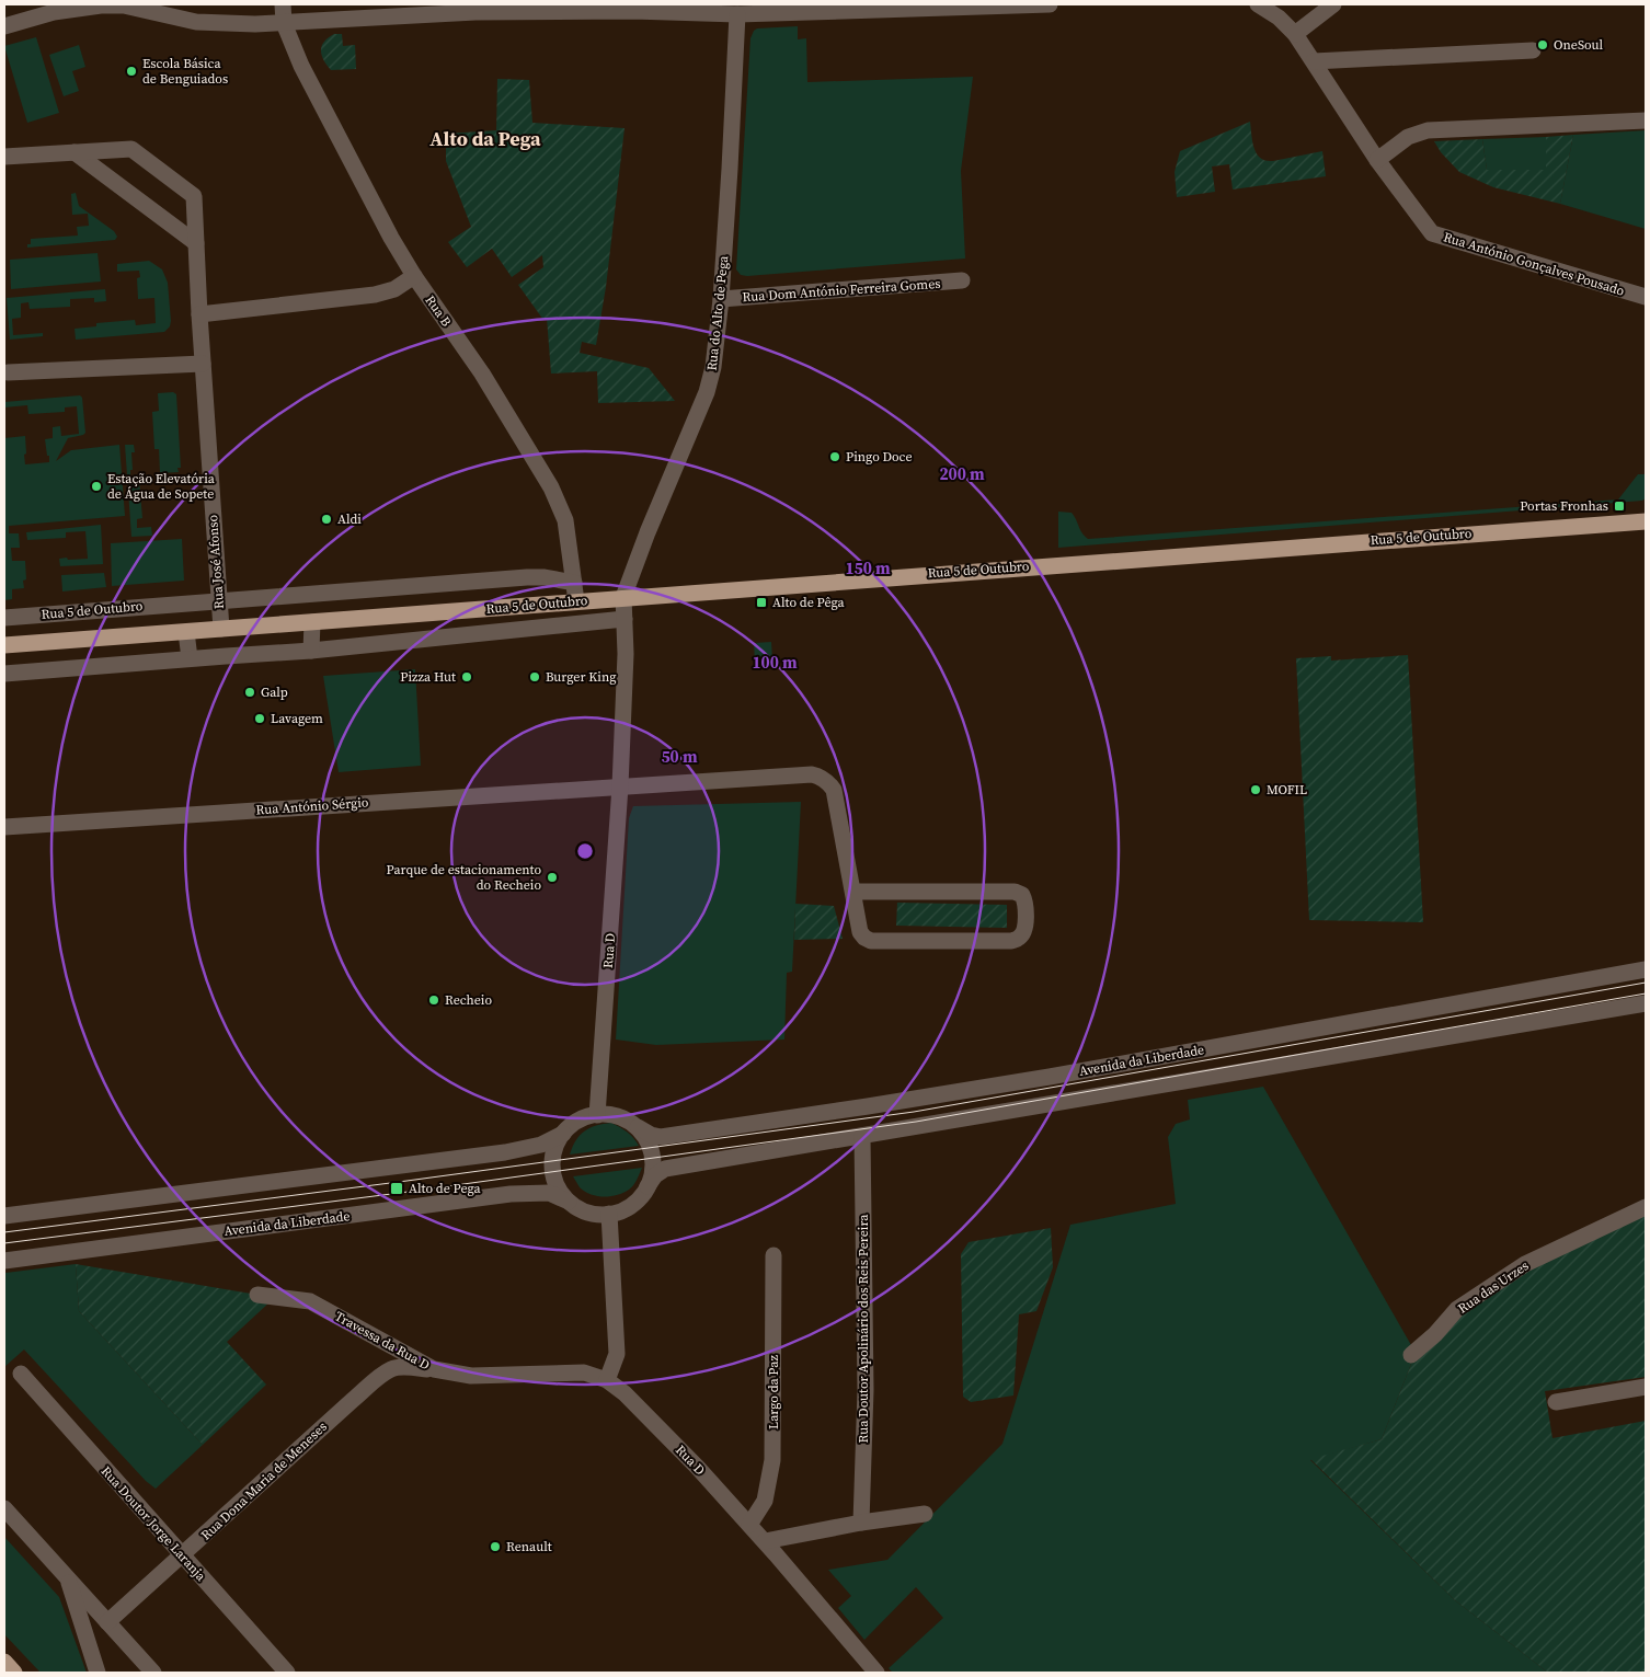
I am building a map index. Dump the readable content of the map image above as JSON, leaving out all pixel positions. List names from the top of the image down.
{
  "streets": {
    "main road": ["Rua 5 de Outubro"],
    "street": [
      "Rua António Gonçalves Pousado",
      "Rua Dom António Ferreira Gomes",
      "Rua B",
      "Rua do Alto de Pega",
      "Rua José Afonso",
      "Rua António Sérgio",
      "Rua D",
      "Avenida da Liberdade",
      "Rua das Urzes",
      "Rua Doutor Apolinário dos Reis Pereira",
      "Travessa da Rua D",
      "Largo da Paz",
      "Rua Dona Maria de Meneses",
      "Rua Doutor Jorge Laranja"
    ]
  },
  "crossings": [
    ["Rua Dom António Ferreira Gomes", "Rua do Alto de Pega"],
    ["Rua B", "Rua 5 de Outubro"],
    ["Rua do Alto de Pega", "Rua 5 de Outubro"],
    ["Rua do Alto de Pega", "Rua D"],
    ["Rua 5 de Outubro", "Rua José Afonso"],
    ["Rua 5 de Outubro", "Rua D"],
    ["Rua António Sérgio", "Rua D"],
    ["Rua D", "Avenida da Liberdade"],
    ["Rua D", "Travessa da Rua D"],
    ["Rua D", "Largo da Paz"],
    ["Avenida da Liberdade", "Rua Doutor Apolinário dos Reis Pereira"],
    ["Travessa da Rua D", "Rua Dona Maria de Meneses"],
    ["Rua Dona Maria de Meneses", "Rua Doutor Jorge Laranja"]
  ],
  "districts": ["Alto da Pega"],
  "places": {
    "other": [
      "OneSoul",
      "Escola Básica de Benguiados",
      "Pingo Doce",
      "Estação Elevatória de Água de Sopete",
      "Aldi",
      "Pizza Hut",
      "Burger King",
      "Galp",
      "Lavagem",
      "MOFIL",
      "Parque de estacionamento do Recheio",
      "Recheio",
      "Renault"
    ],
    "transit": ["Portas Fronhas", "Alto de Pêga", "Alto de Pega"]
  },
  "rings": [
    "200 m",
    "150 m",
    "100 m",
    "50 m"
  ]
}
